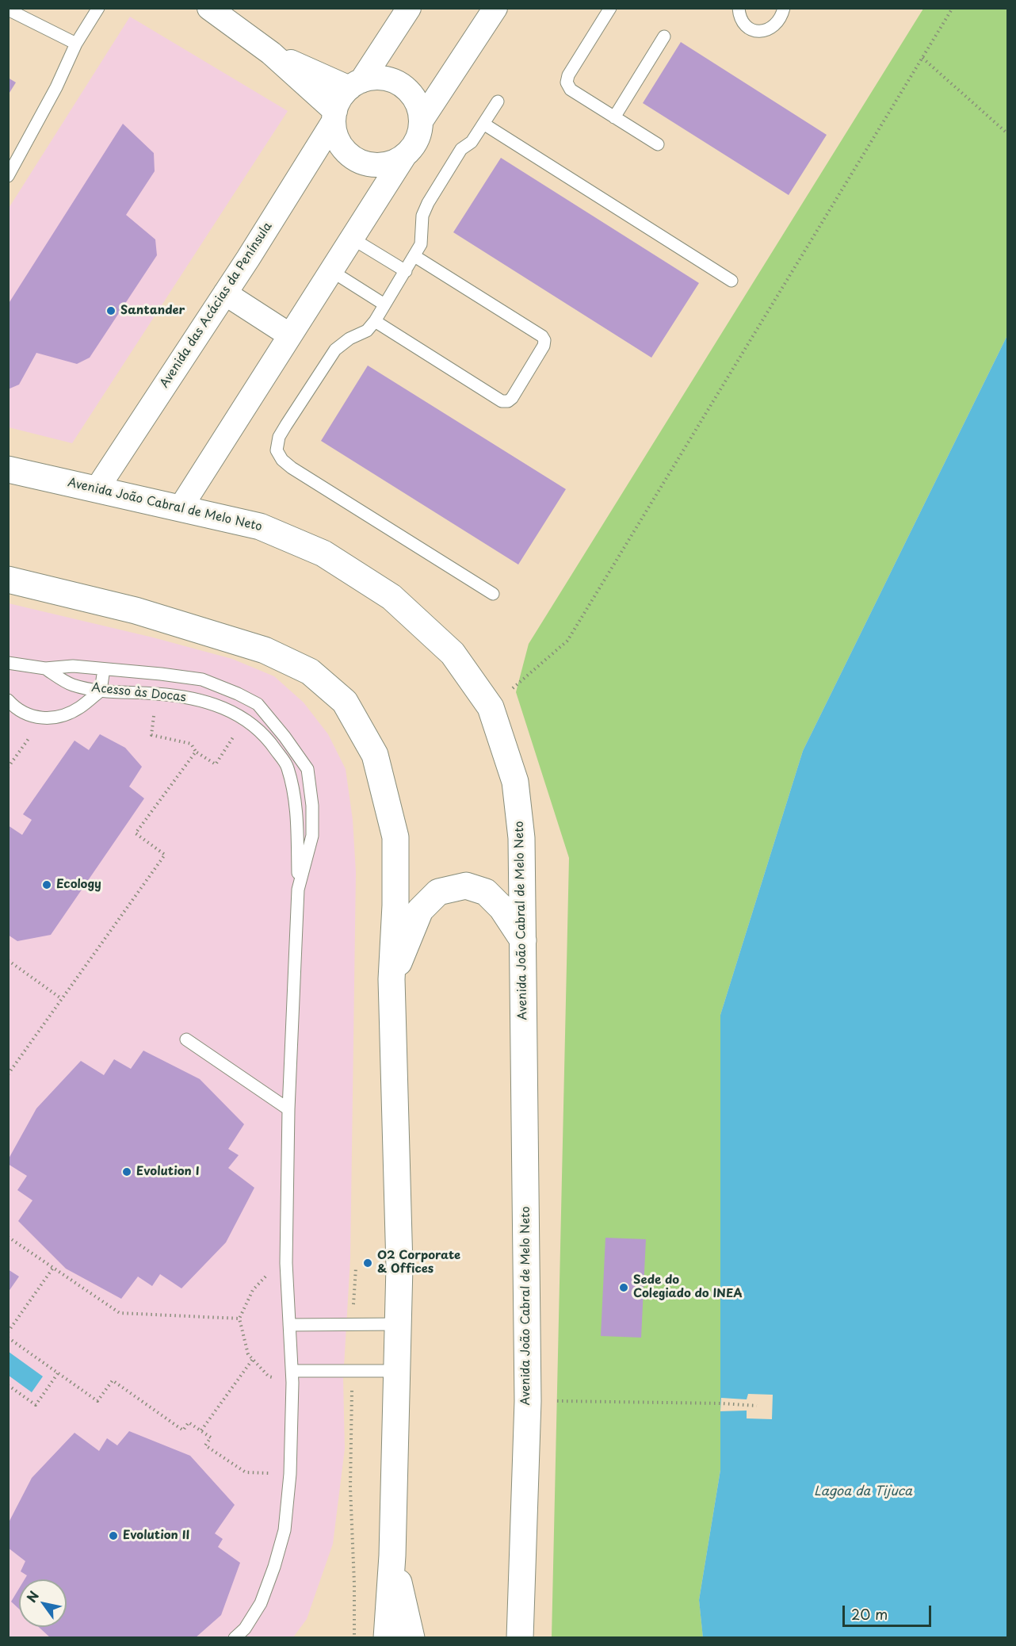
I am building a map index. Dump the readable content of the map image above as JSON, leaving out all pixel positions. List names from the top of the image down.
{
  "streets": {
    "street": ["Avenida das Acácias da Península", "Avenida João Cabral de Melo Neto"],
    "lane": ["Acesso às Docas"]
  },
  "crossings": [
    ["Avenida das Acácias da Península", "Avenida João Cabral de Melo Neto"]
  ],
  "water": ["Lagoa da Tijuca"],
  "places": [
    "Santander",
    "Ecology",
    "Evolution I",
    "O2 Corporate & Offices",
    "Sede do Colegiado do INEA",
    "Evolution II"
  ],
  "scale_bar": "20 m",
  "north": "top left"
}
